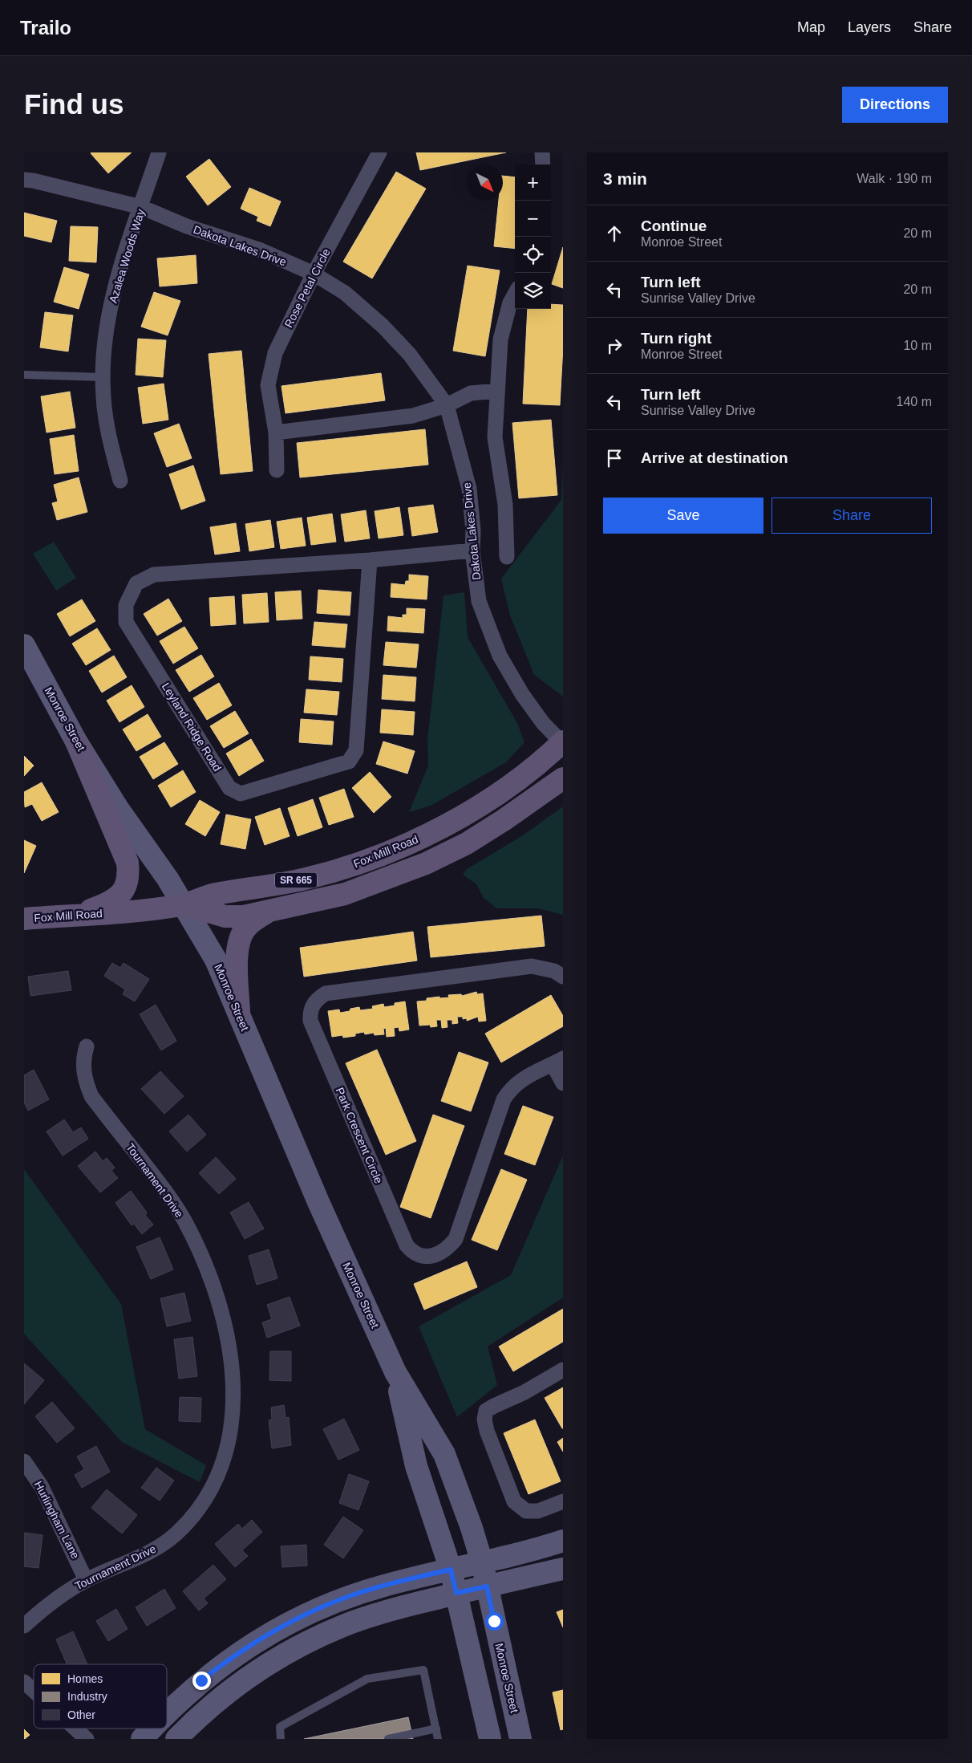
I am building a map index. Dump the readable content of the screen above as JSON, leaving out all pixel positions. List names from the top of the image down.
{
  "streets": {
    "main road": ["Monroe Street", "Fox Mill Road", "SR 665"],
    "street": [
      "Dakota Lakes Drive",
      "Azalea Woods Way",
      "Rose Petal Circle",
      "Leyland Ridge Road",
      "Park Crescent Circle",
      "Tournament Drive",
      "Hurlingham Lane"
    ]
  },
  "crossings": [
    ["Dakota Lakes Drive", "Azalea Woods Way"],
    ["Dakota Lakes Drive", "Rose Petal Circle"],
    ["Dakota Lakes Drive", "Leyland Ridge Road"],
    ["Dakota Lakes Drive", "Fox Mill Road"],
    ["Monroe Street", "Fox Mill Road"],
    ["Tournament Drive", "Hurlingham Lane"]
  ],
  "legend": ["Homes", "Industry", "Other"],
  "north": "bottom right",
  "page": {
    "header": "Trailo",
    "nav": ["Map", "Layers", "Share"],
    "buttons": [
      "Directions",
      ["Save", "Share"]
    ],
    "title": "Find us",
    "heading": ["3 min", "Walk · 190 m"],
    "map_buttons": ["+", "−"],
    "list": [
      ["Continue", "Monroe Street", "20 m"],
      ["Turn left", "Sunrise Valley Drive", "20 m"],
      ["Turn right", "Monroe Street", "10 m"],
      ["Turn left", "Sunrise Valley Drive", "140 m"],
      "Arrive at destination"
    ]
  }
}
